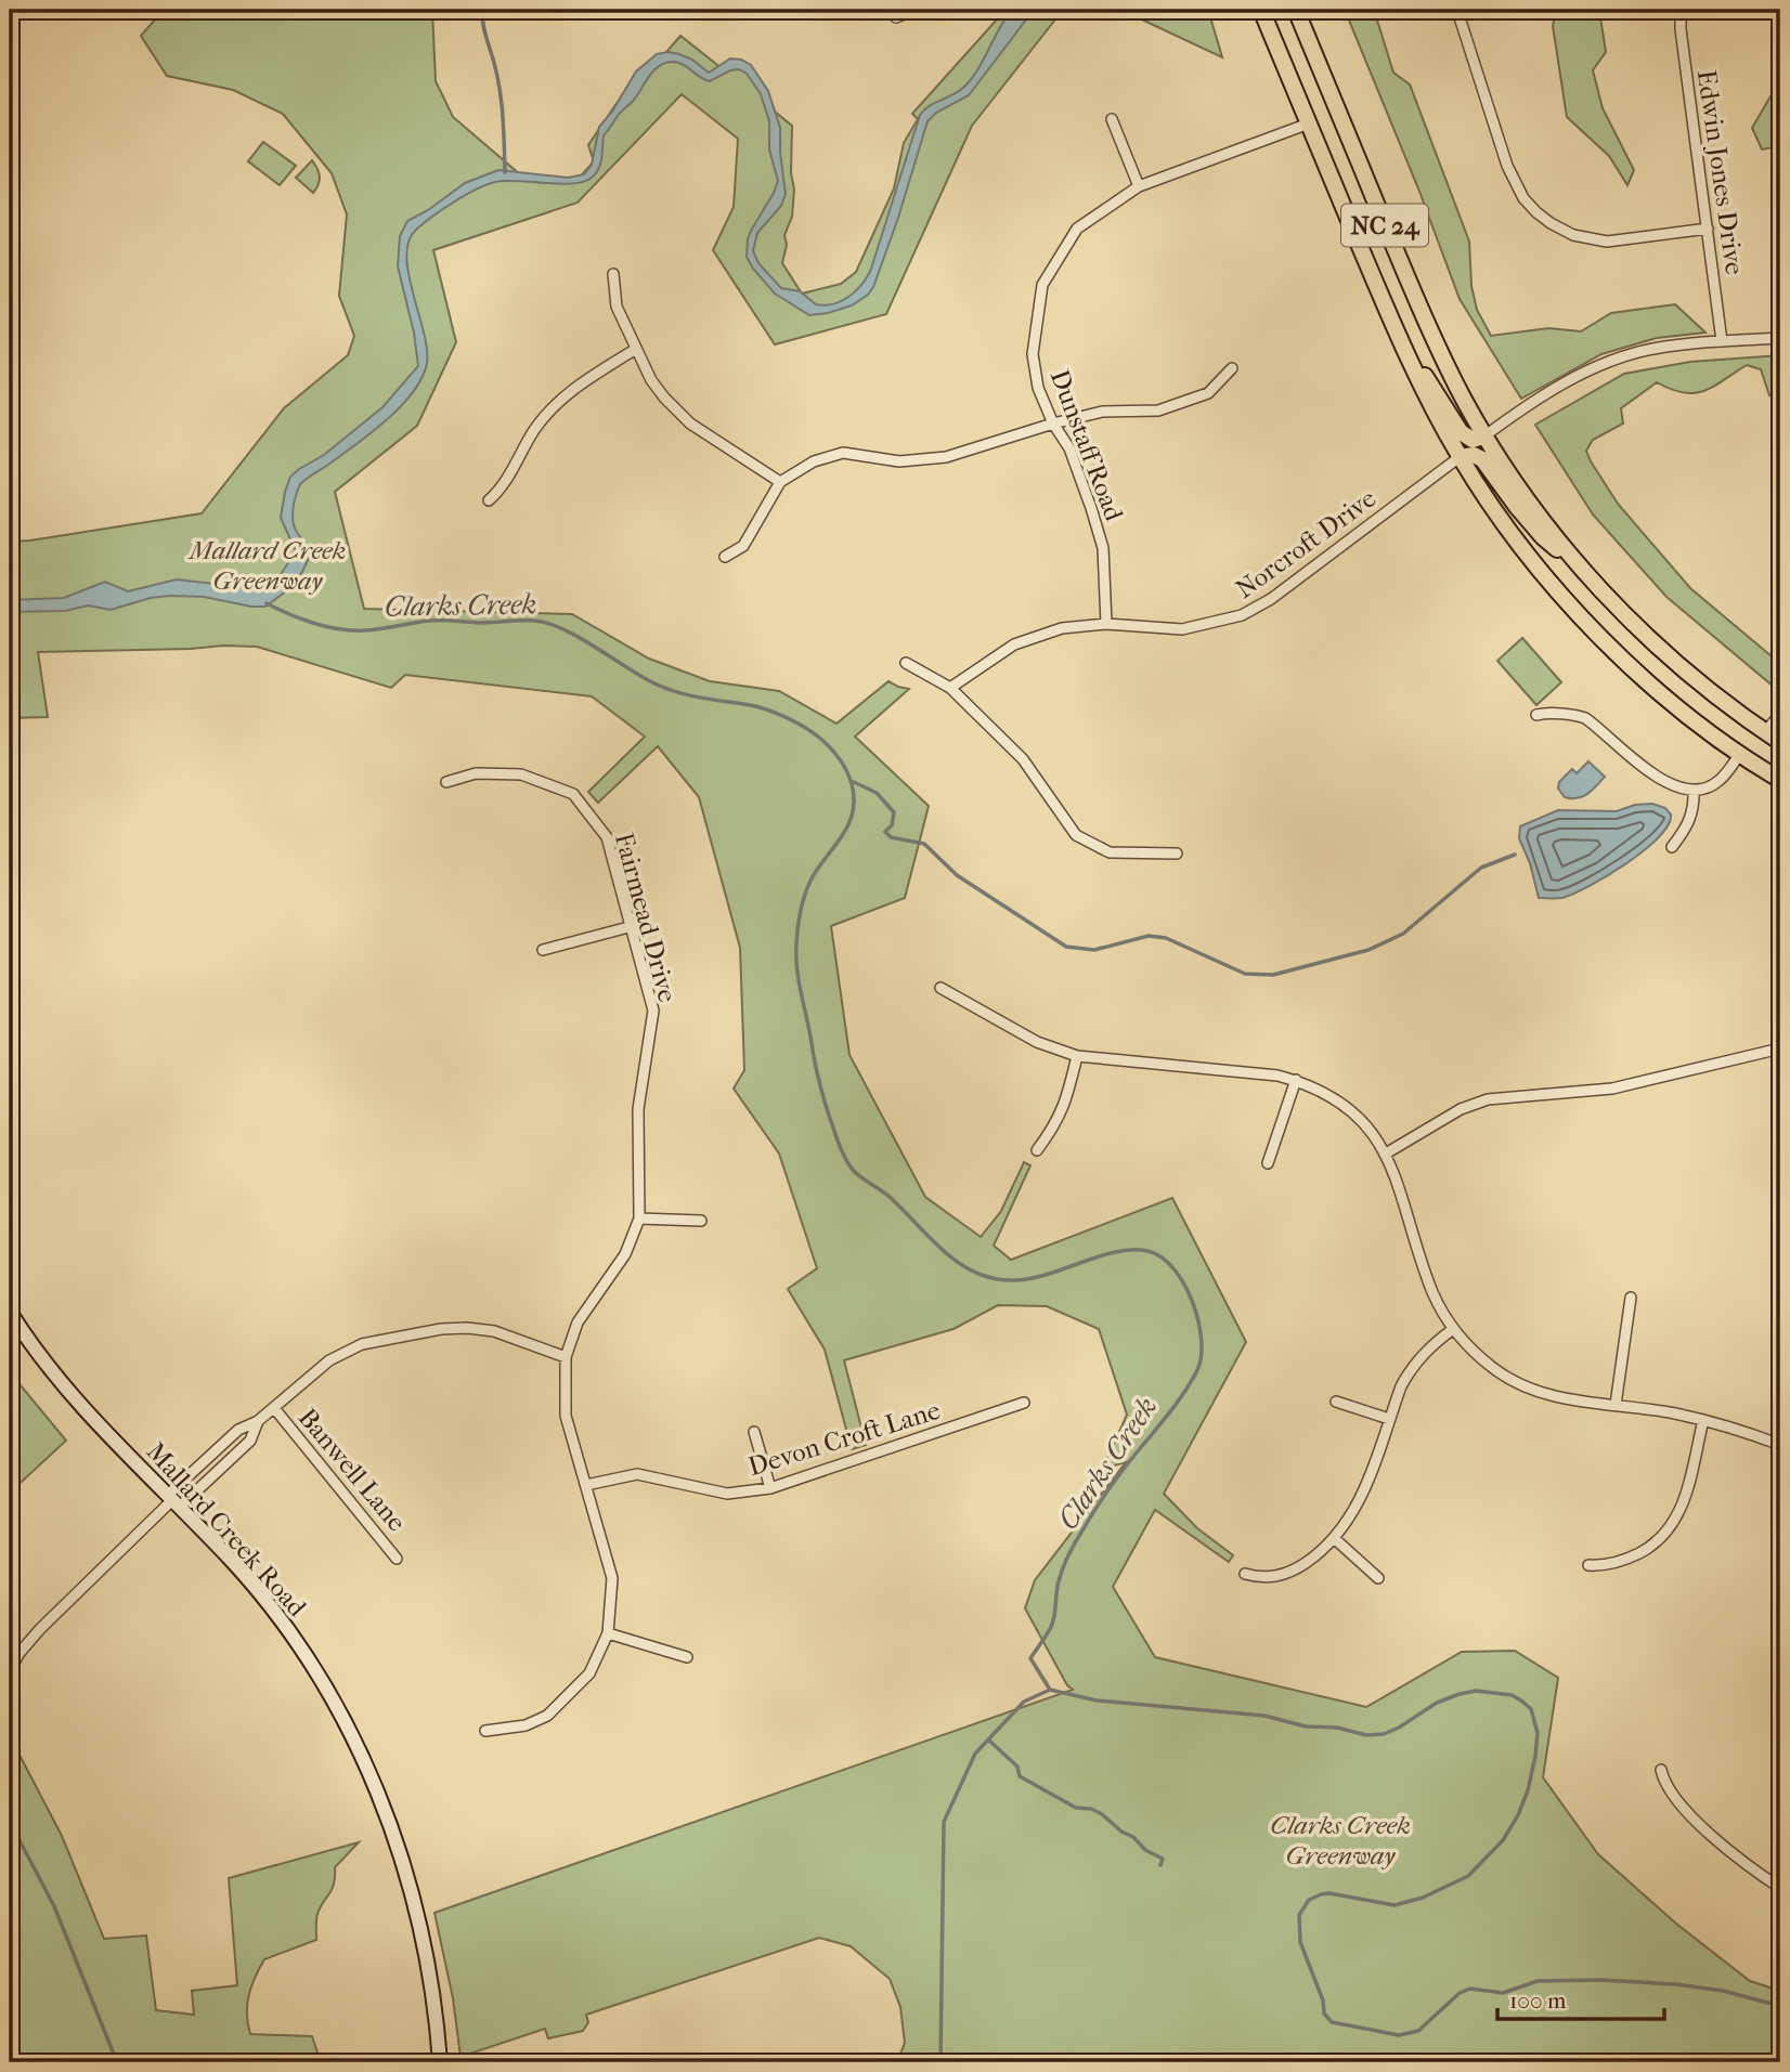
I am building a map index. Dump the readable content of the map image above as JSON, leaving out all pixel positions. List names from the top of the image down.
{
  "streets": {
    "main road": ["NC 24", "Mallard Creek Road"],
    "street": [
      "Edwin Jones Drive",
      "Dunstaff Road",
      "Norcroft Drive",
      "Fairmead Drive",
      "Devon Croft Lane",
      "Banwell Lane"
    ]
  },
  "crossings": [
    ["NC 24", "Dunstaff Road"],
    ["NC 24", "Norcroft Drive"],
    ["Dunstaff Road", "Norcroft Drive"],
    ["Fairmead Drive", "Devon Croft Lane"]
  ],
  "water": ["Clarks Creek"],
  "parks": ["Mallard Creek Greenway", "Clarks Creek Greenway"],
  "scale_bar": "100 m"
}
